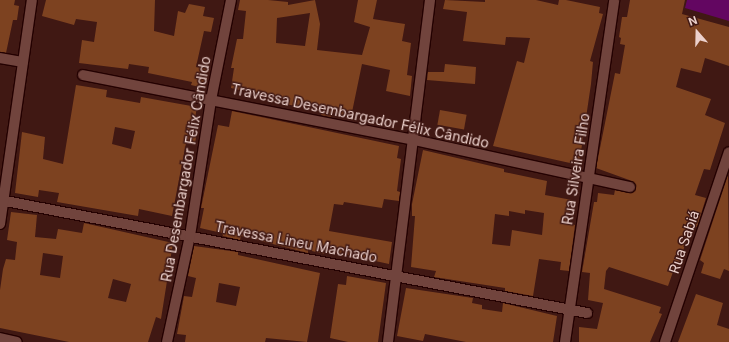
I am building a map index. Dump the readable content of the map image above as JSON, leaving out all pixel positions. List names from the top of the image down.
{
  "streets": {
    "street": [
      "Travessa Desembargador Félix Cândido",
      "Rua Desembargador Félix Cândido",
      "Rua Silveira Filho",
      "Travessa Lineu Machado",
      "Rua Sabiá"
    ]
  },
  "crossings": [
    ["Travessa Desembargador Félix Cândido", "Rua Desembargador Félix Cândido"],
    ["Travessa Desembargador Félix Cândido", "Rua Silveira Filho"],
    ["Rua Desembargador Félix Cândido", "Travessa Lineu Machado"],
    ["Rua Silveira Filho", "Travessa Lineu Machado"]
  ],
  "north": "top"
}
